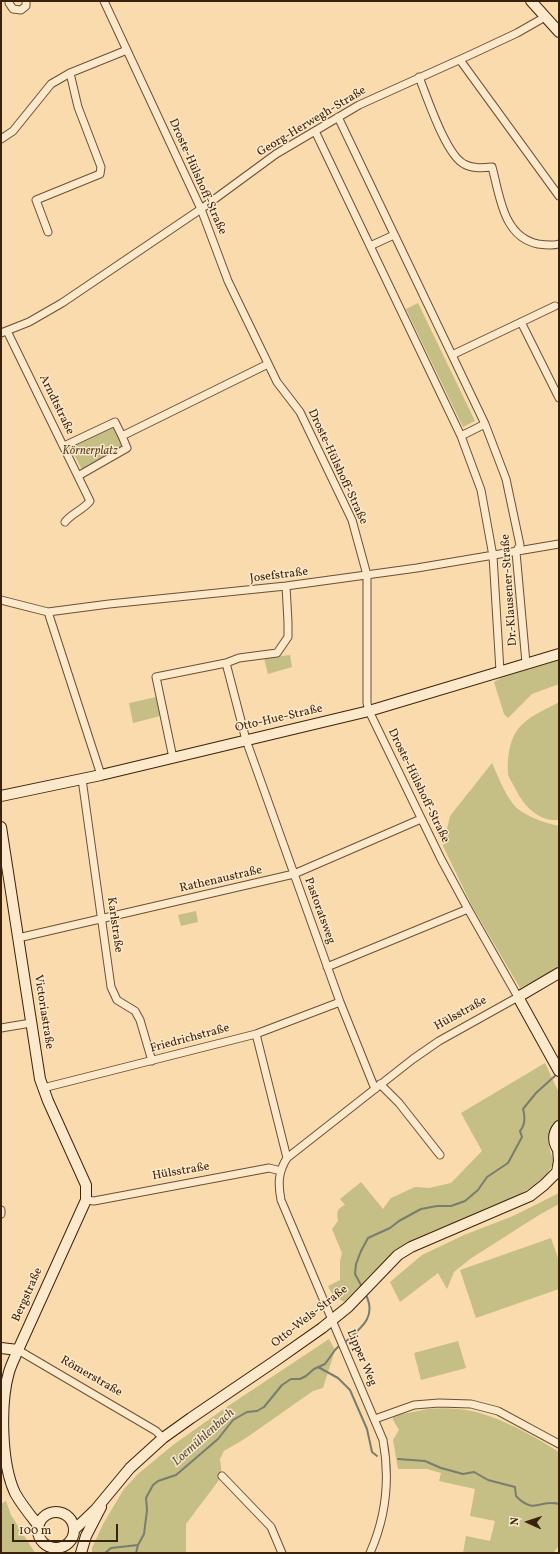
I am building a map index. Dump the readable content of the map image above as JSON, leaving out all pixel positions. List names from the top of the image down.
{
  "streets": {
    "main road": [
      "Otto-Hue-Straße",
      "Victoriastraße",
      "Hülsstraße",
      "Bergstraße",
      "Otto-Wels-Straße",
      "Römerstraße"
    ],
    "street": [
      "Georg-Herwegh-Straße",
      "Droste-Hülshoff-Straße",
      "Arndtstraße",
      "Josefstraße",
      "Dr.-Klausener-Straße",
      "Rathenaustraße",
      "Pastoratsweg",
      "Karlstraße",
      "Friedrichstraße",
      "Lipper Weg"
    ]
  },
  "crossings": [
    ["Georg-Herwegh-Straße", "Droste-Hülshoff-Straße"],
    ["Georg-Herwegh-Straße", "Arndtstraße"],
    ["Georg-Herwegh-Straße", "Dr.-Klausener-Straße"],
    ["Droste-Hülshoff-Straße", "Josefstraße"],
    ["Droste-Hülshoff-Straße", "Otto-Hue-Straße"],
    ["Droste-Hülshoff-Straße", "Rathenaustraße"],
    ["Droste-Hülshoff-Straße", "Hülsstraße"],
    ["Josefstraße", "Dr.-Klausener-Straße"],
    ["Dr.-Klausener-Straße", "Otto-Hue-Straße"],
    ["Otto-Hue-Straße", "Pastoratsweg"],
    ["Otto-Hue-Straße", "Karlstraße"],
    ["Rathenaustraße", "Pastoratsweg"],
    ["Rathenaustraße", "Karlstraße"],
    ["Rathenaustraße", "Victoriastraße"],
    ["Pastoratsweg", "Hülsstraße"],
    ["Pastoratsweg", "Friedrichstraße"],
    ["Karlstraße", "Friedrichstraße"],
    ["Victoriastraße", "Hülsstraße"],
    ["Victoriastraße", "Friedrichstraße"],
    ["Victoriastraße", "Bergstraße"],
    ["Hülsstraße", "Bergstraße"],
    ["Hülsstraße", "Lipper Weg"],
    ["Bergstraße", "Otto-Wels-Straße"],
    ["Bergstraße", "Römerstraße"],
    ["Otto-Wels-Straße", "Lipper Weg"],
    ["Otto-Wels-Straße", "Römerstraße"]
  ],
  "water": ["Loemühlenbach"],
  "parks": ["Körnerplatz"],
  "scale_bar": "100 m",
  "north": "left"
}
